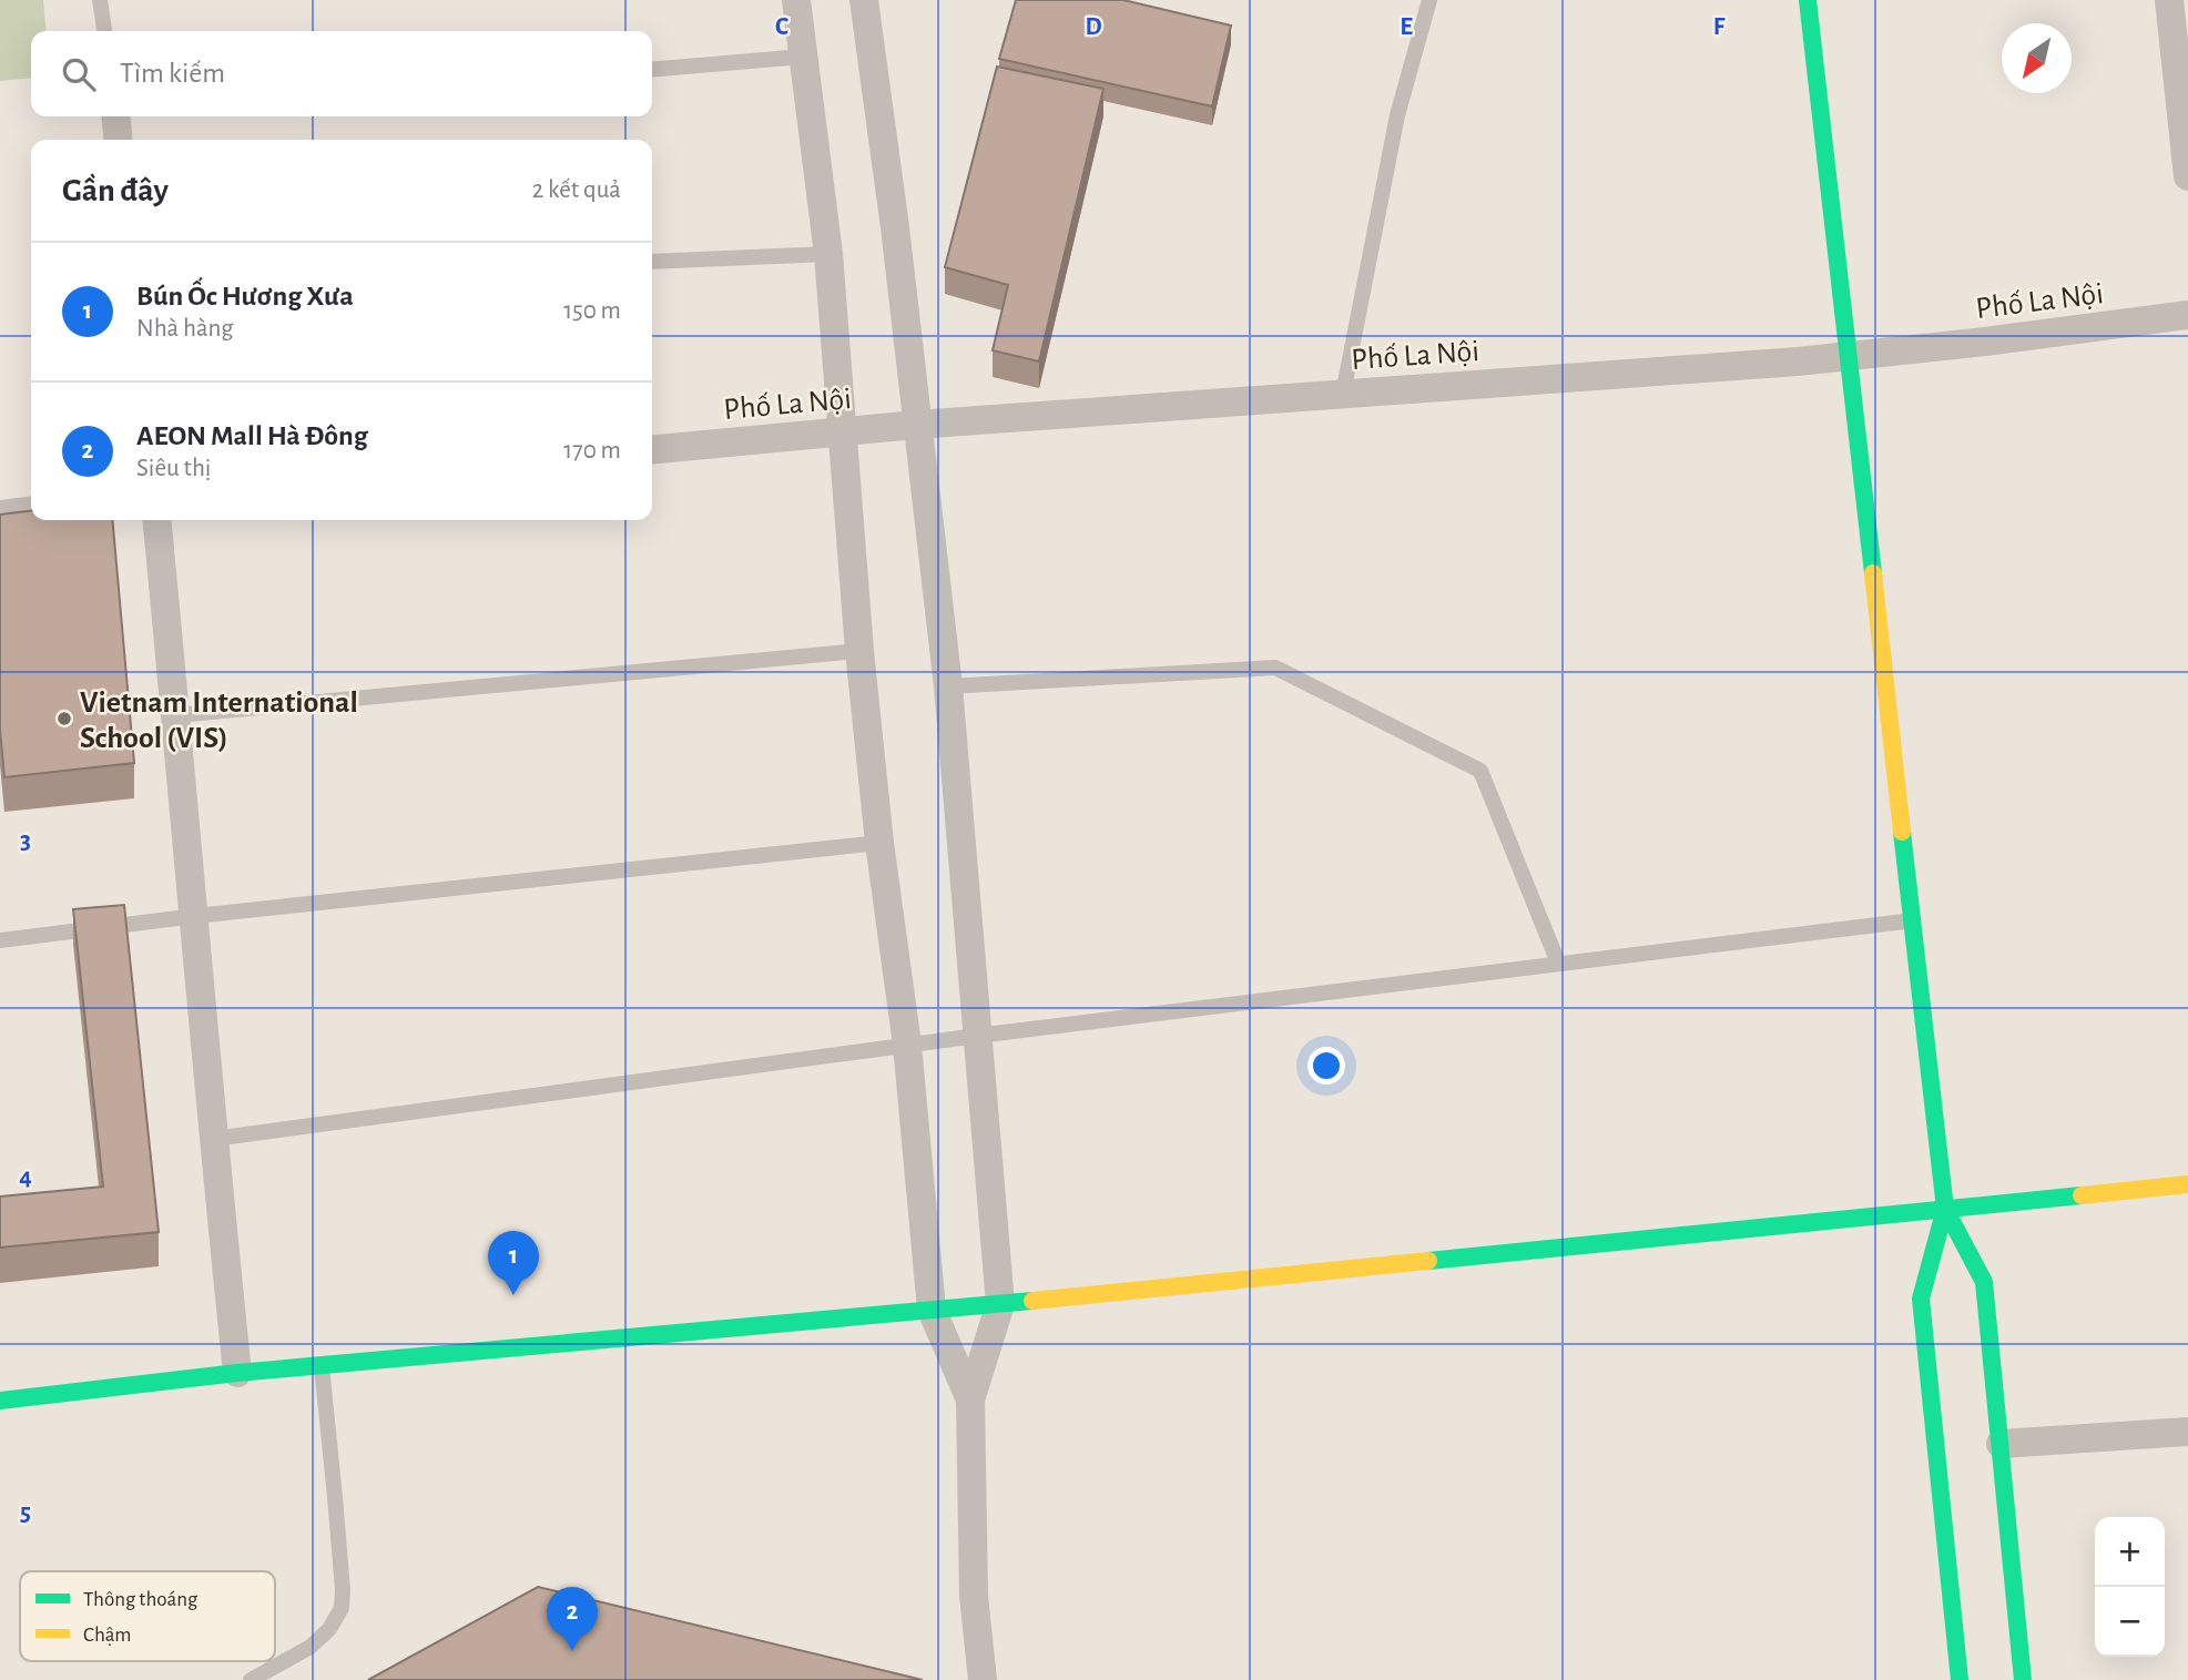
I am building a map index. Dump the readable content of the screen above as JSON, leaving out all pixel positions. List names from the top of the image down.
{
  "streets": {
    "street": ["Phố La Nội"]
  },
  "places": ["Vietnam International School (VIS)"],
  "legend": ["Thông thoáng", "Chậm"],
  "north": "bottom left",
  "page": {
    "search": "Tìm kiếm",
    "heading": ["Gần đây", "2 kết quả"],
    "list": [
      {
        "mark": "1",
        "name": "Bún Ốc Hương Xưa",
        "note": "Nhà hàng",
        "value": "150 m"
      },
      {
        "mark": "2",
        "name": "AEON Mall Hà Đông",
        "note": "Siêu thị",
        "value": "170 m"
      }
    ],
    "pins": ["1", "2"],
    "map_buttons": ["+", "−"]
  },
  "grid": {
    "columns": [
      "C",
      "D",
      "E",
      "F"
    ],
    "rows": ["3", "4", "5"]
  }
}
